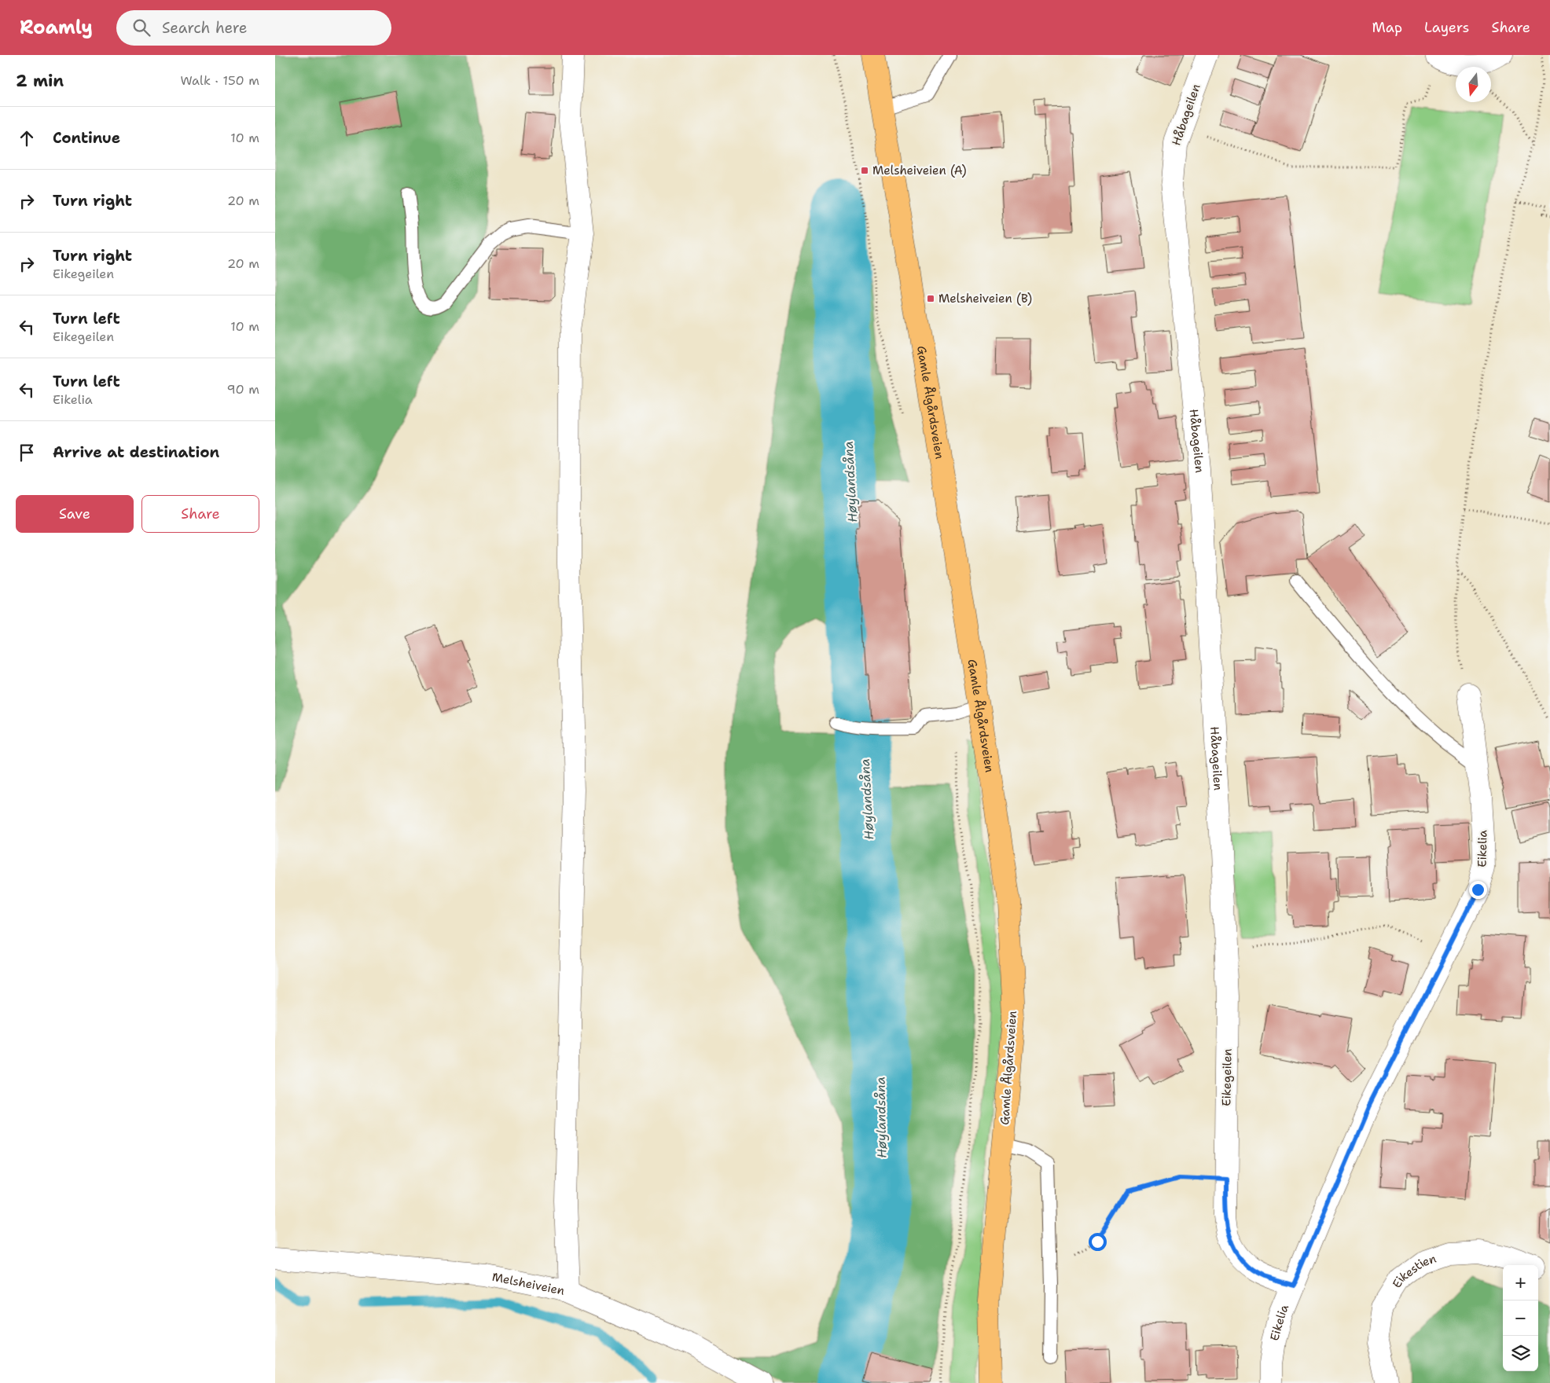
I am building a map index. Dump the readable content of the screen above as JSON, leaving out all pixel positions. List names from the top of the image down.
{
  "streets": {
    "main road": ["Gamle Ålgårdsveien"],
    "street": [
      "Håbageilen",
      "Eikelia",
      "Eikegeilen",
      "Eikestien",
      "Melsheiveien"
    ]
  },
  "crossings": [
    ["Håbageilen", "Eikegeilen"],
    ["Eikelia", "Eikegeilen"]
  ],
  "water": ["Høylandsåna"],
  "places": {
    "transit": ["Melsheiveien (A)", "Melsheiveien (B)"]
  },
  "north": "bottom",
  "page": {
    "header": "Roamly",
    "search": "Search here",
    "nav": ["Map", "Layers", "Share"],
    "heading": ["2 min", "Walk · 150 m"],
    "list": [
      ["Continue", "10 m"],
      ["Turn right", "20 m"],
      ["Turn right", "Eikegeilen", "20 m"],
      ["Turn left", "Eikegeilen", "10 m"],
      ["Turn left", "Eikelia", "90 m"],
      "Arrive at destination"
    ],
    "buttons": ["Save", "Share"],
    "map_buttons": ["+", "−"]
  }
}
